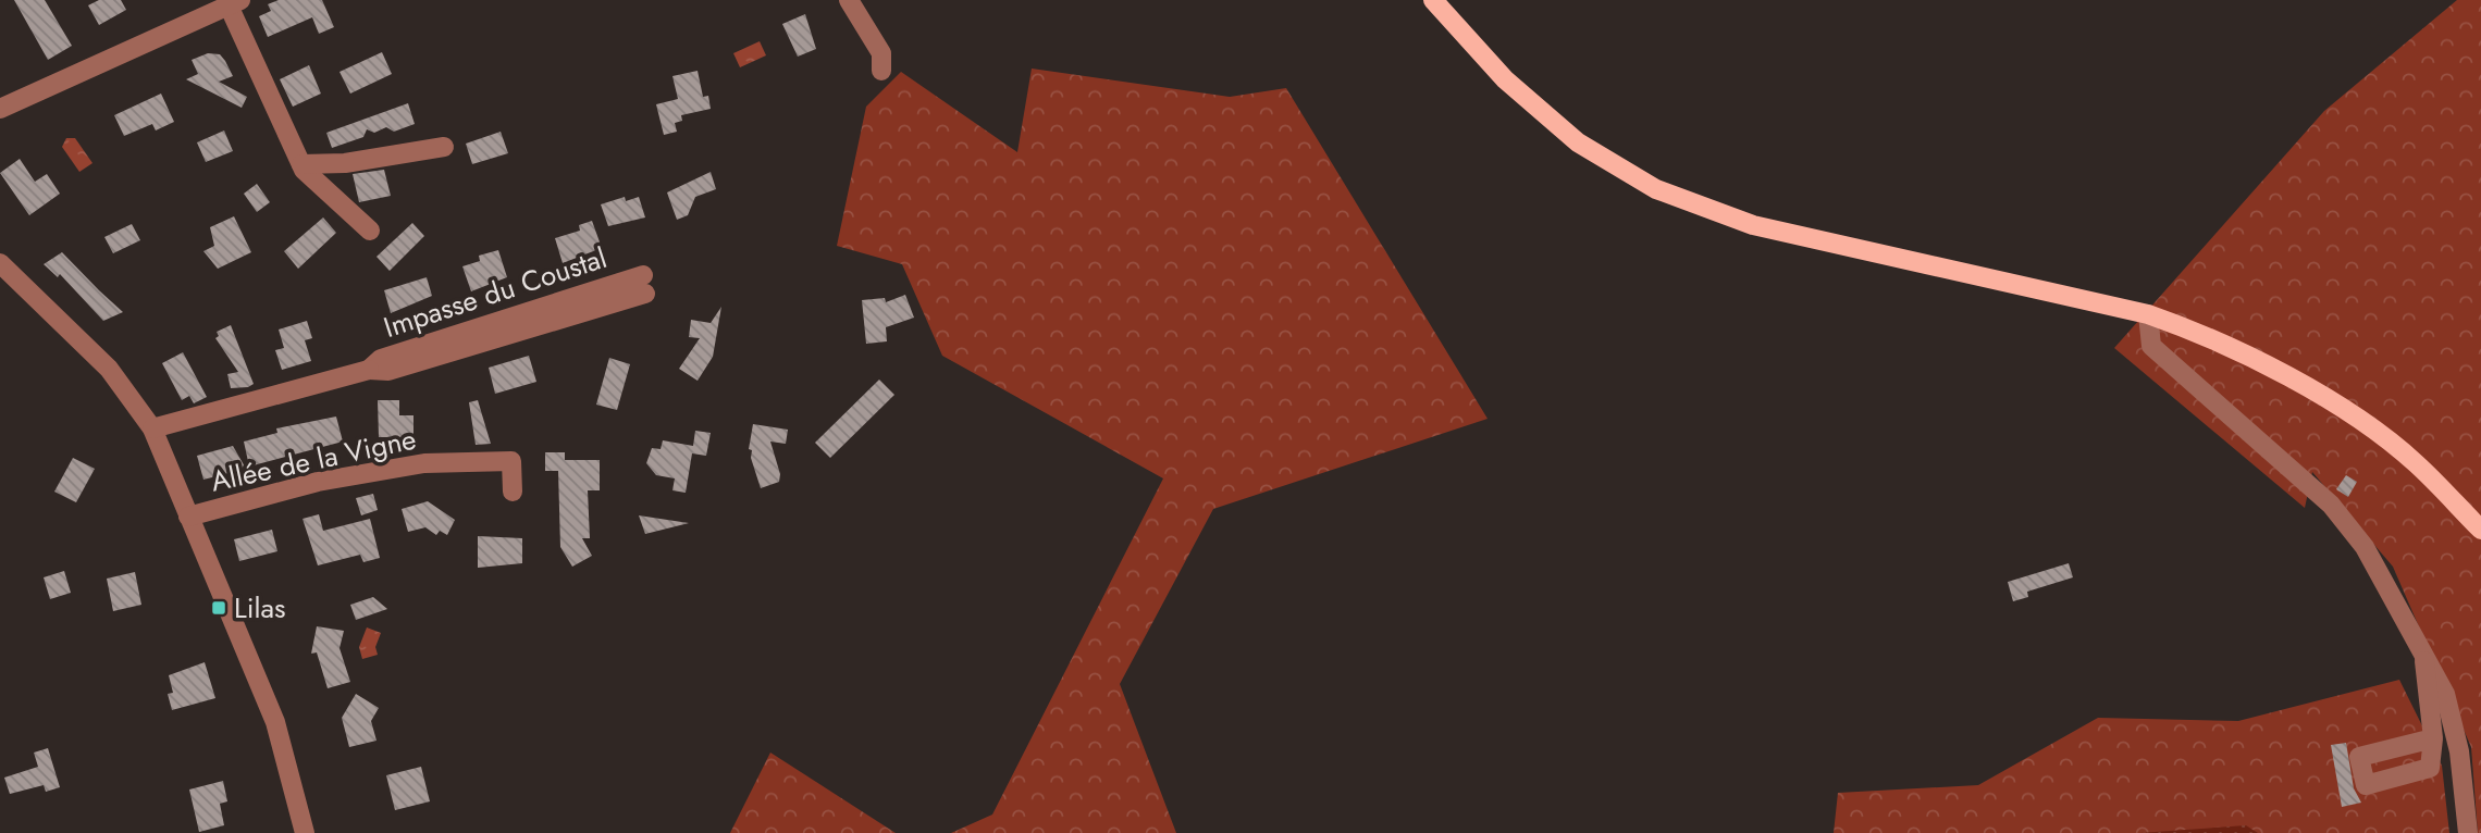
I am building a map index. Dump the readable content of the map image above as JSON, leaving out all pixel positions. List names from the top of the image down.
{
  "streets": {
    "street": ["Impasse du Coustal", "Allée de la Vigne"]
  },
  "places": {
    "transit": ["Lilas"]
  }
}
